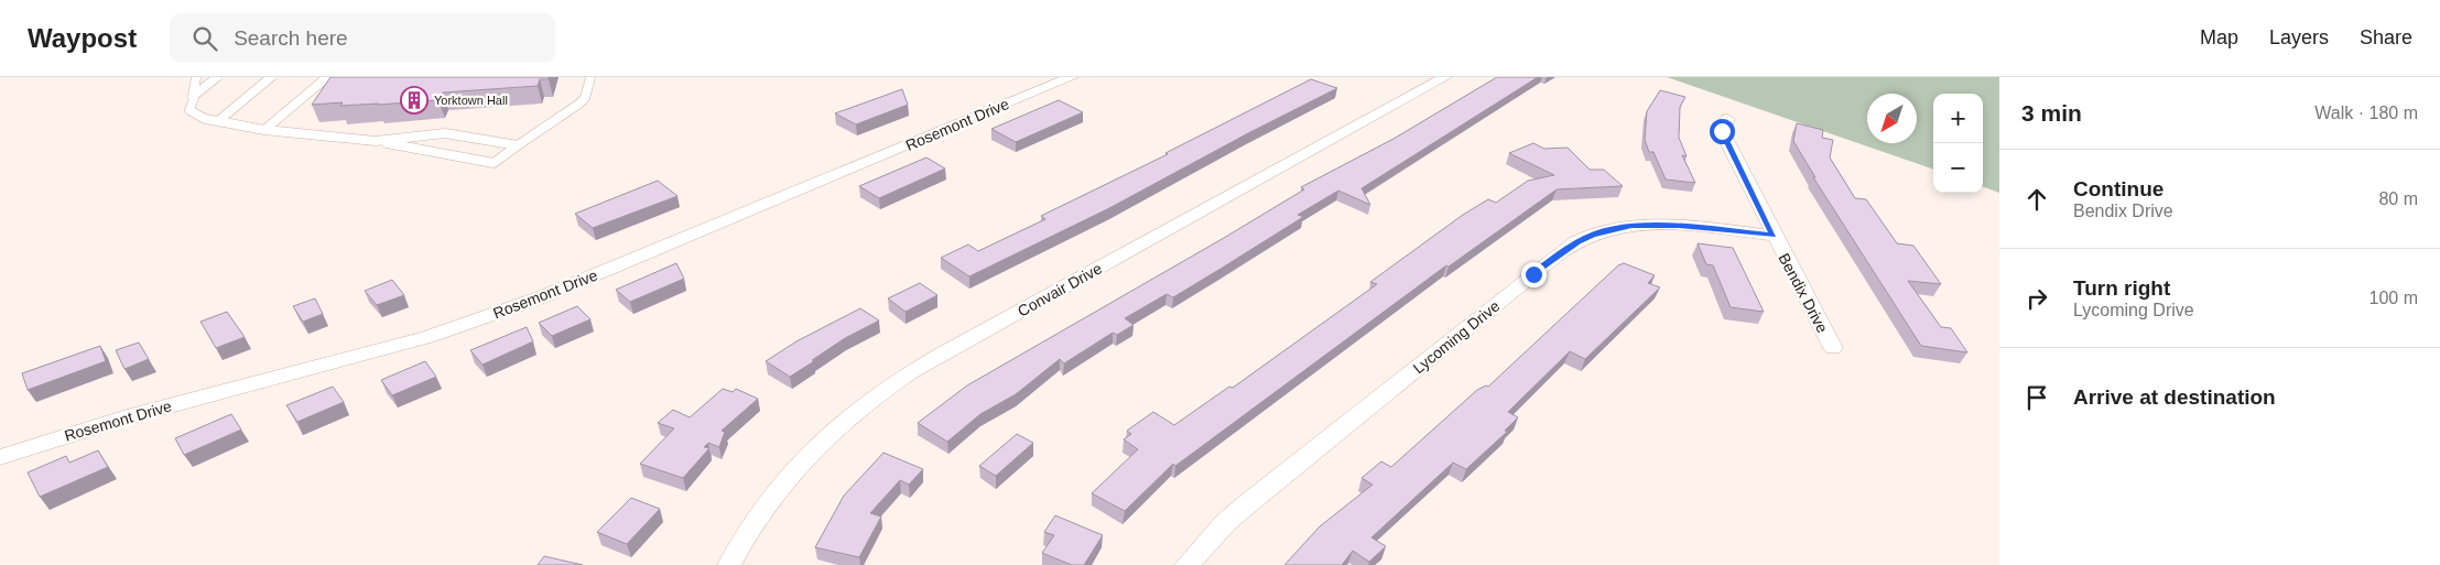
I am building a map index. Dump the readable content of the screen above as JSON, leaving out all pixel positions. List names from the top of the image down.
{
  "streets": {
    "street": [
      "Rosemont Drive",
      "Convair Drive",
      "Bendix Drive",
      "Lycoming Drive"
    ]
  },
  "crossings": [
    ["Bendix Drive", "Lycoming Drive"]
  ],
  "places": {
    "building": ["Yorktown Hall"]
  },
  "north": "bottom left",
  "page": {
    "header": "Waypost",
    "search": "Search here",
    "nav": ["Map", "Layers", "Share"],
    "heading": ["3 min", "Walk · 180 m"],
    "map_buttons": ["+", "−"],
    "list": [
      ["Continue", "Bendix Drive", "80 m"],
      ["Turn right", "Lycoming Drive", "100 m"],
      "Arrive at destination"
    ]
  }
}
